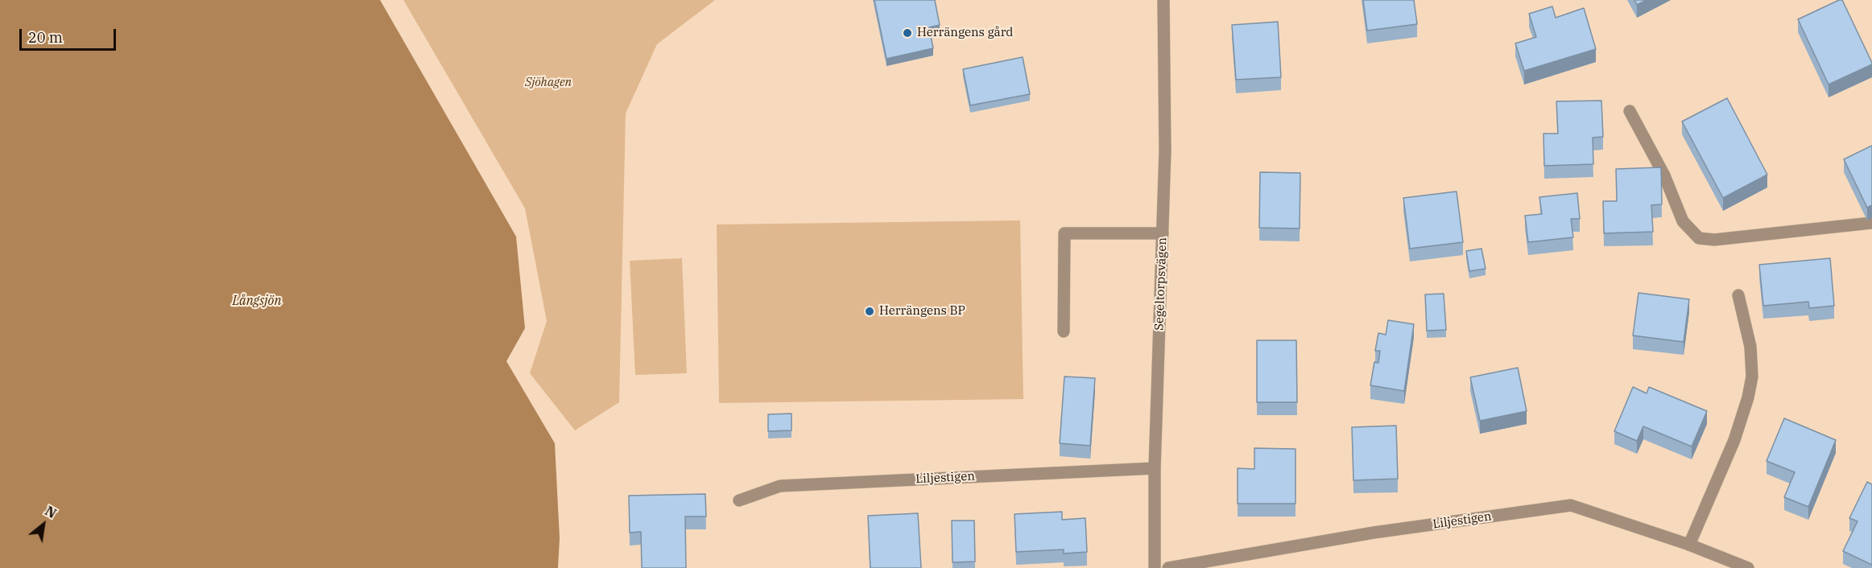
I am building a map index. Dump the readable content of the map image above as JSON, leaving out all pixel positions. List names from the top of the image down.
{
  "streets": {
    "street": ["Segeltorpsvägen", "Liljestigen"]
  },
  "crossings": [
    ["Segeltorpsvägen", "Liljestigen"]
  ],
  "water": ["Långsjön"],
  "parks": ["Sjöhagen"],
  "places": ["Herrängens gård", "Herrängens BP"],
  "scale_bar": "20 m",
  "north": "top right"
}
